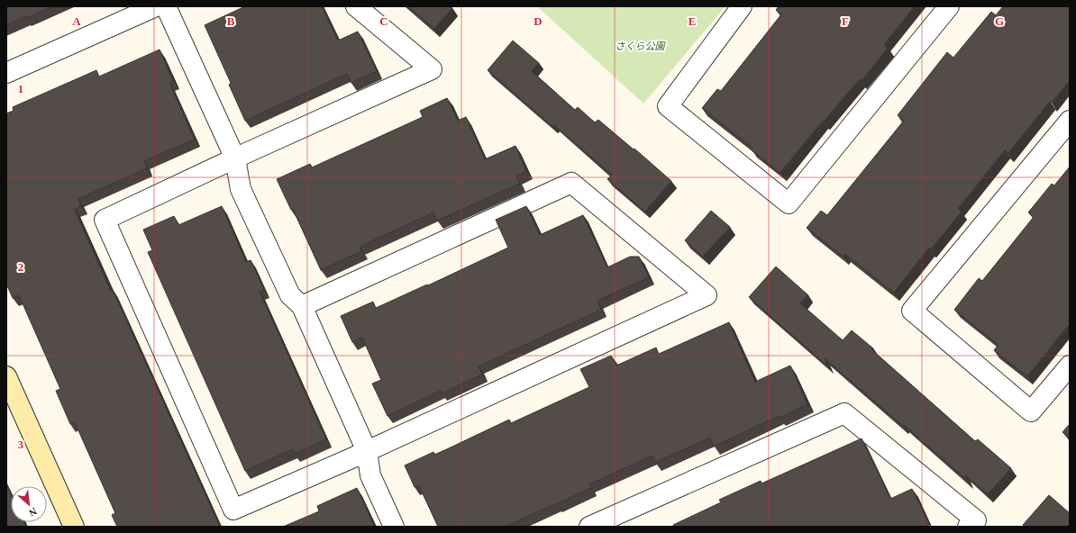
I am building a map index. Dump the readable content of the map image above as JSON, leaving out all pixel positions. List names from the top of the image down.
{
  "parks": ["さくら公園"],
  "north": "bottom right",
  "grid": {
    "columns": [
      "A",
      "B",
      "C",
      "D",
      "E",
      "F",
      "G"
    ],
    "rows": ["1", "2", "3"]
  }
}
